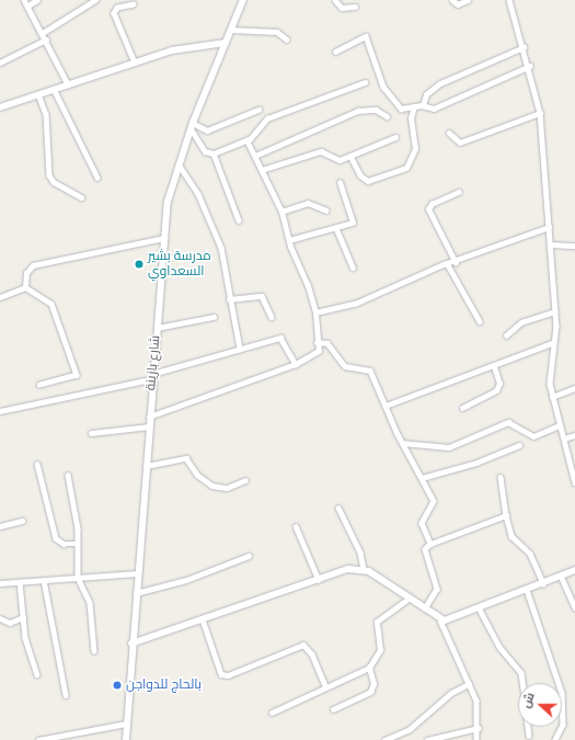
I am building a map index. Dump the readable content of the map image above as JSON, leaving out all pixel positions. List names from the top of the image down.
{
  "streets": {
    "street": ["شارع بازينة"]
  },
  "places": ["مدرسة بشير السعداوي", "بالحاج للدواجن"],
  "north": "left"
}
